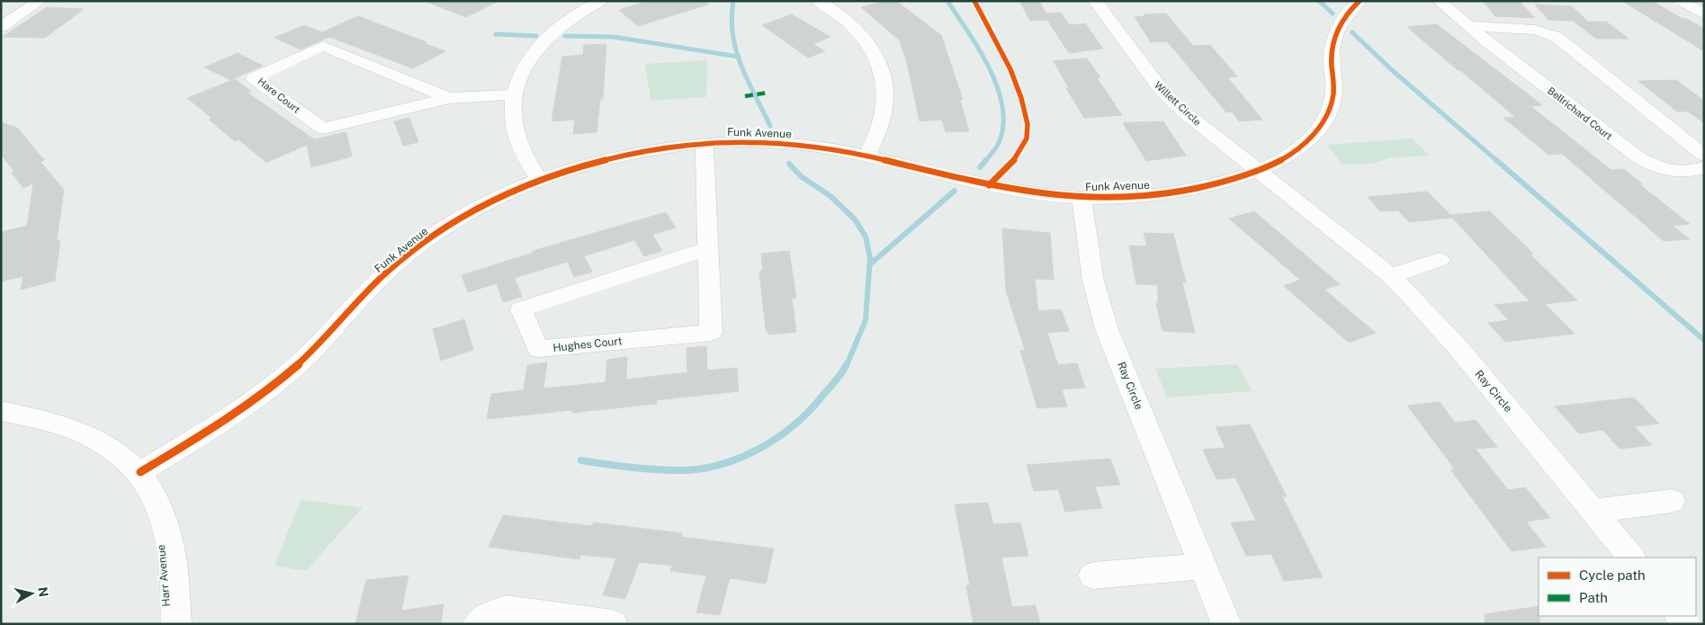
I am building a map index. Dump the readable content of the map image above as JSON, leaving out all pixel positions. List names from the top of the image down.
{
  "streets": {
    "street": [
      "Hare Court",
      "Willett Circle",
      "Bellrichard Court",
      "Funk Avenue",
      "Hughes Court",
      "Ray Circle",
      "Harr Avenue"
    ]
  },
  "crossings": [
    ["Willett Circle", "Funk Avenue"],
    ["Willett Circle", "Ray Circle"],
    ["Funk Avenue", "Hughes Court"],
    ["Funk Avenue", "Ray Circle"],
    ["Funk Avenue", "Harr Avenue"]
  ],
  "legend": ["Cycle path", "Path"],
  "north": "right"
}
